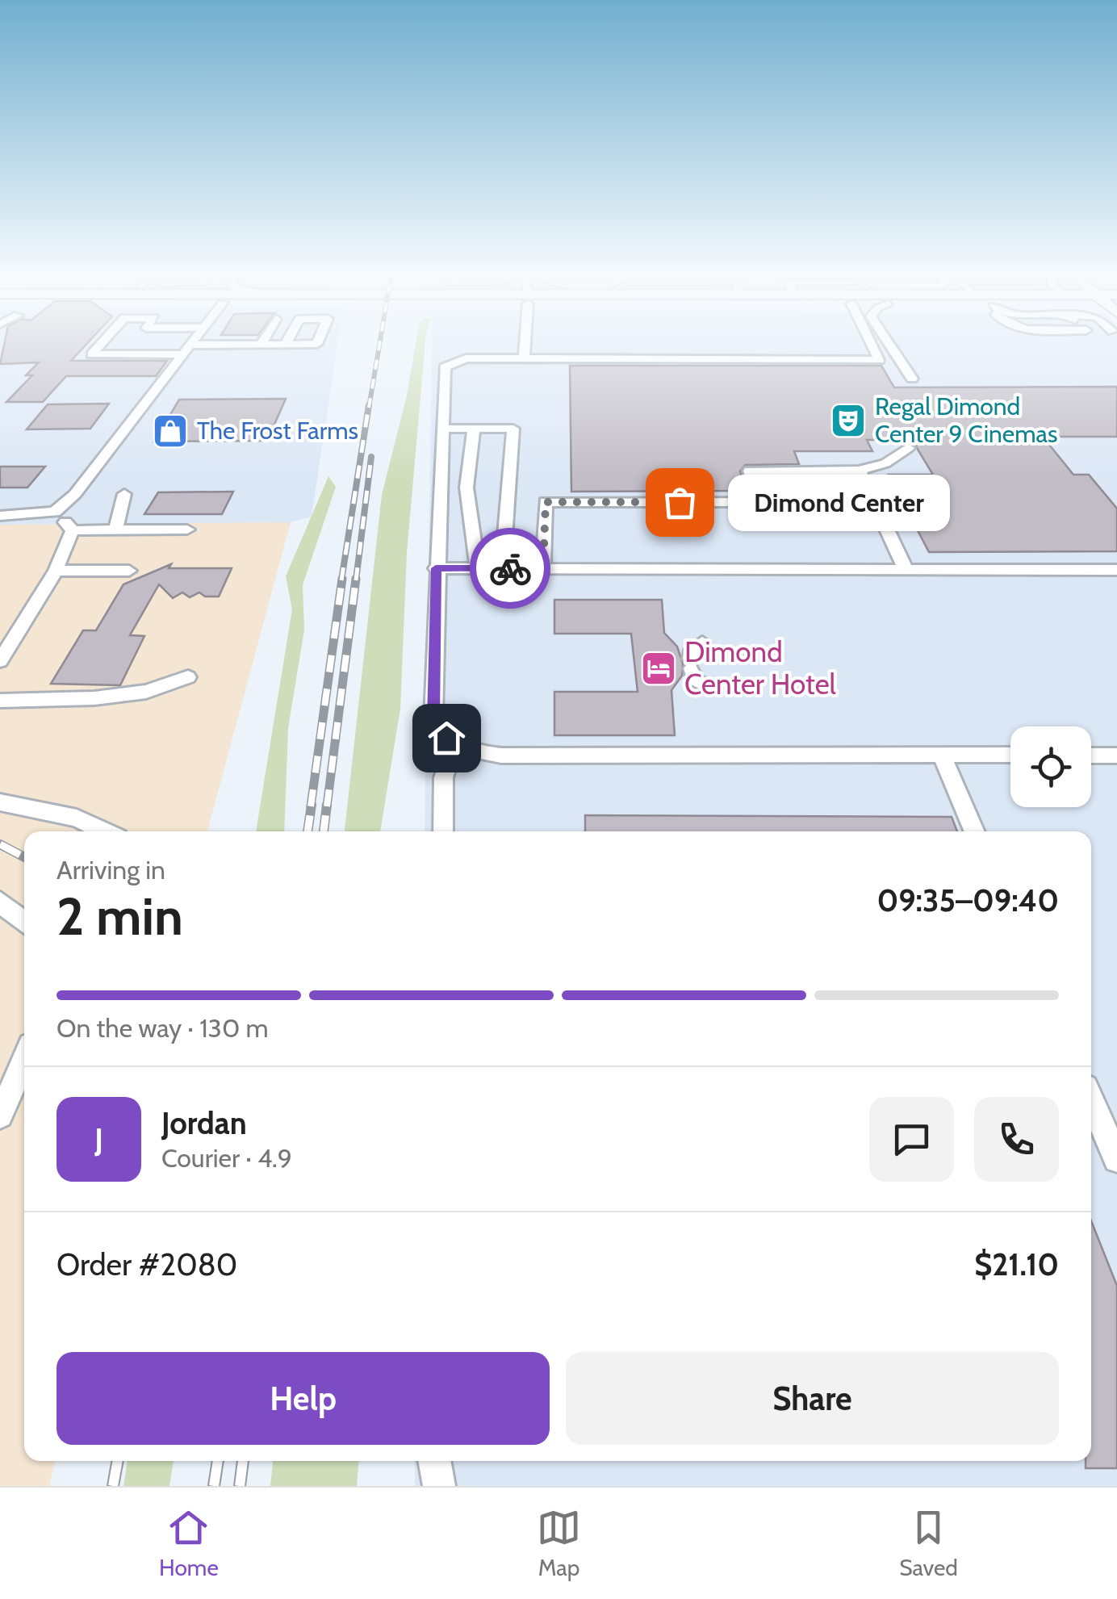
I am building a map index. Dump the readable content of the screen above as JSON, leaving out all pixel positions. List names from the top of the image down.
{
  "places": {
    "theatre": ["Regal Dimond Center 9 Cinemas"],
    "shop": ["The Frost Farms"],
    "other": ["Dimond Center"],
    "hotel": ["Dimond Center Hotel"]
  },
  "page": {
    "bubble": "Dimond Center",
    "heading": ["2 min", "Arriving in", "09:35–09:40"],
    "panel": [
      "Jordan",
      "Courier · 4.9",
      "Order #2080",
      "$21.10"
    ],
    "bar": "On the way · 130 m",
    "round": "J",
    "buttons": ["Help", "Share"],
    "tabs": ["Home", "Map", "Saved"]
  }
}
